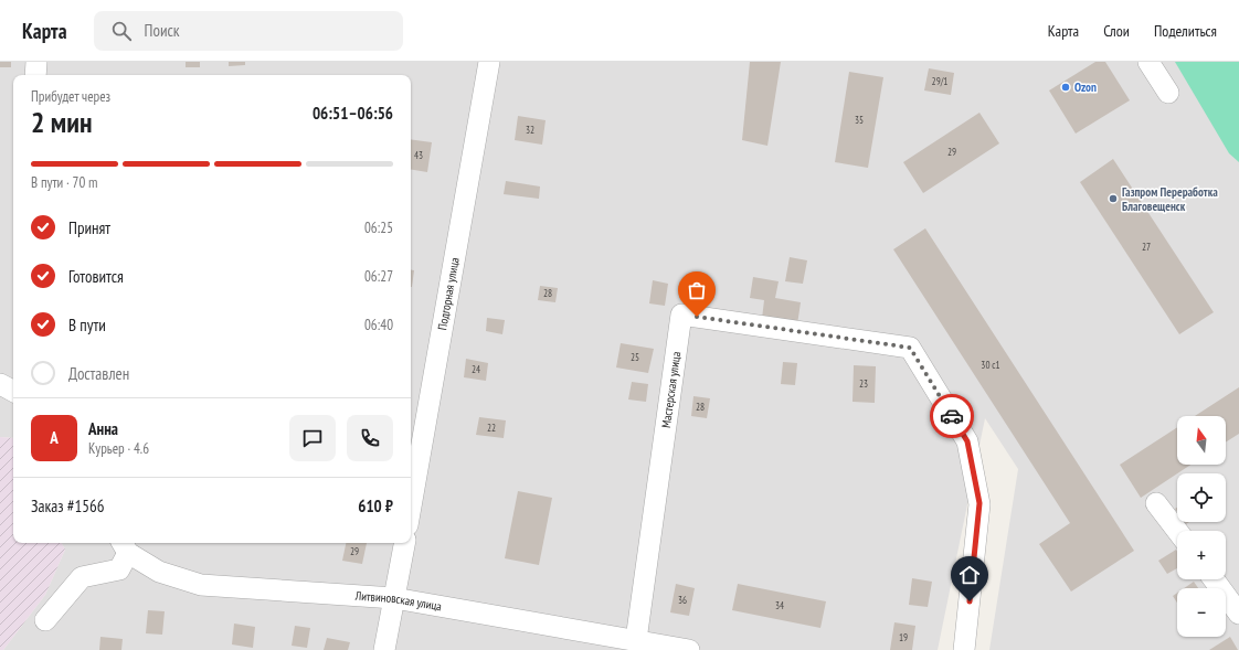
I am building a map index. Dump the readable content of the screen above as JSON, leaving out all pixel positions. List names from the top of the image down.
{
  "streets": {
    "street": ["Подгорная улица", "Мастерская улица", "Литвиновская улица"]
  },
  "crossings": [
    ["Мастерская улица", "Литвиновская улица"]
  ],
  "places": ["Ozon", "Газпром Переработка Благовещенск"],
  "house_numbers": [
    "29/1",
    "35",
    "32",
    "29",
    "43",
    "27",
    "28",
    "25",
    "30 с1",
    "24",
    "23",
    "28",
    "22",
    "29",
    "36",
    "34",
    "19"
  ],
  "north": "top",
  "page": {
    "header": "Карта",
    "search": "Поиск",
    "nav": ["Карта", "Слои", "Поделиться"],
    "heading": ["2 мин", "Прибудет через", "06:51–06:56"],
    "panel": [
      "Анна",
      "Курьер · 4.6",
      "Заказ #1566",
      "610 ₽"
    ],
    "bar": "В пути · 70 m",
    "list": [
      ["Принят", "06:25"],
      ["Готовится", "06:27"],
      ["В пути", "06:40"],
      "Доставлен"
    ],
    "round": "А",
    "map_buttons": ["+", "−"]
  }
}
